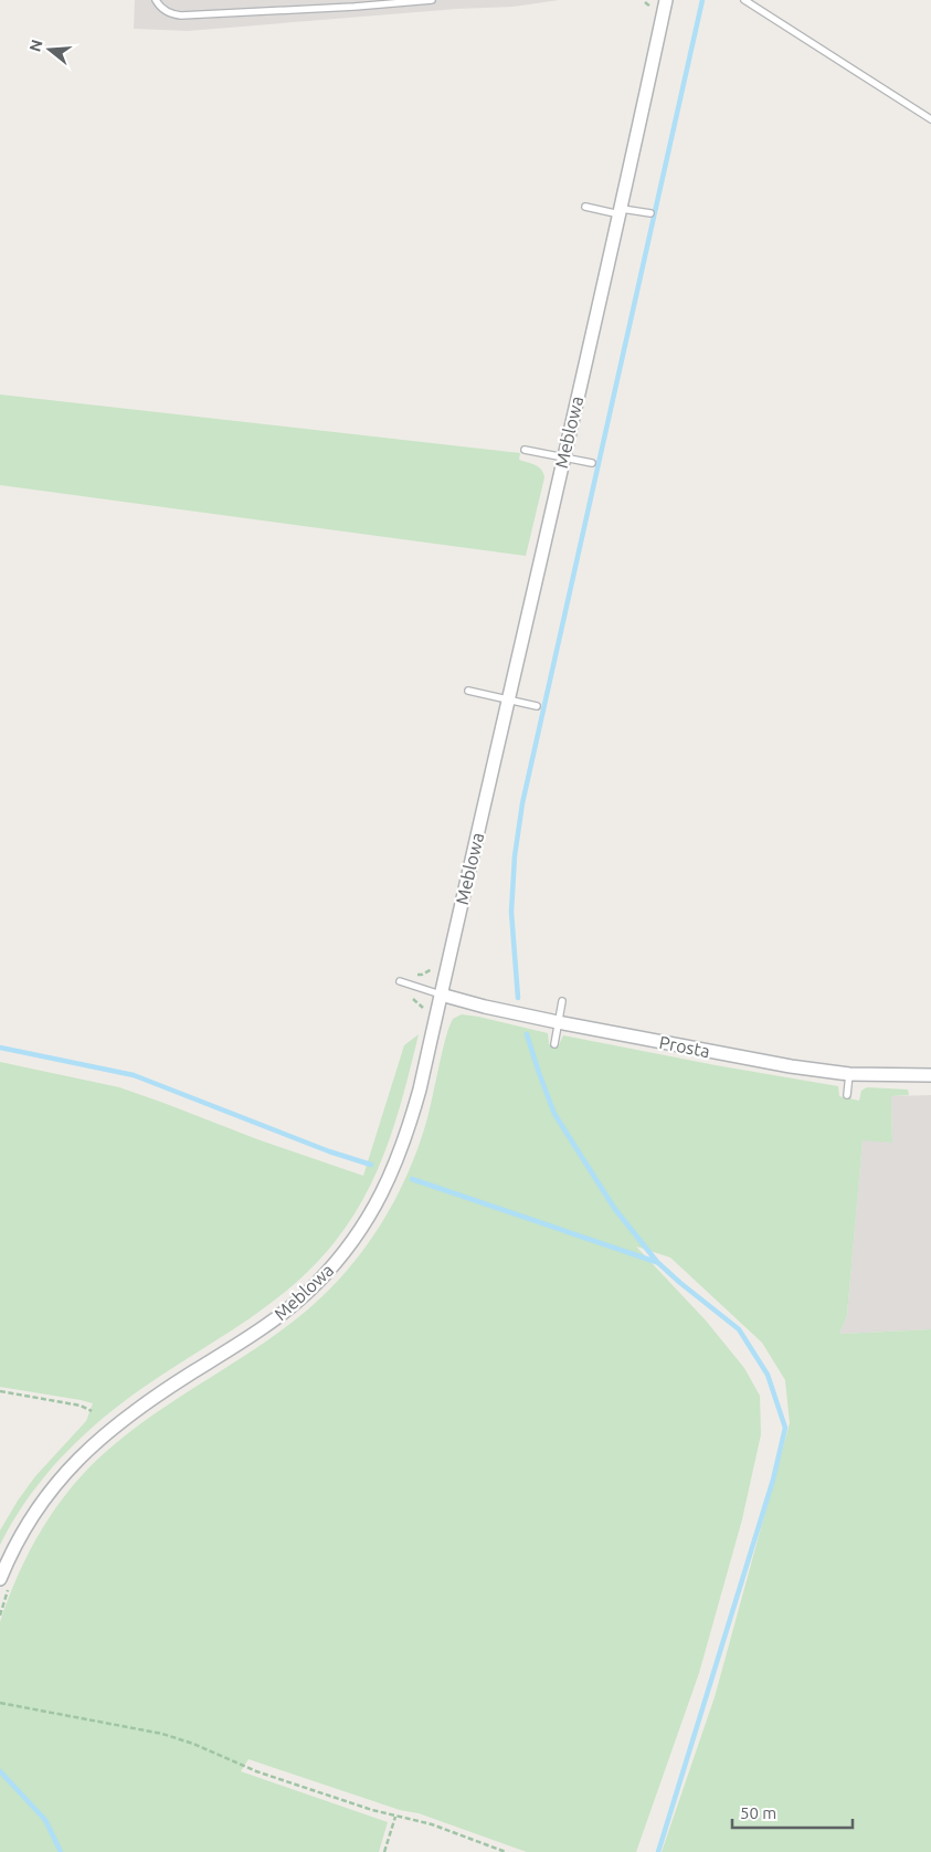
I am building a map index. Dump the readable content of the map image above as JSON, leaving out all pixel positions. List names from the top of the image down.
{
  "streets": {
    "street": ["Meblowa", "Prosta"]
  },
  "crossings": [
    ["Meblowa", "Prosta"]
  ],
  "scale_bar": "50 m",
  "north": "left"
}
